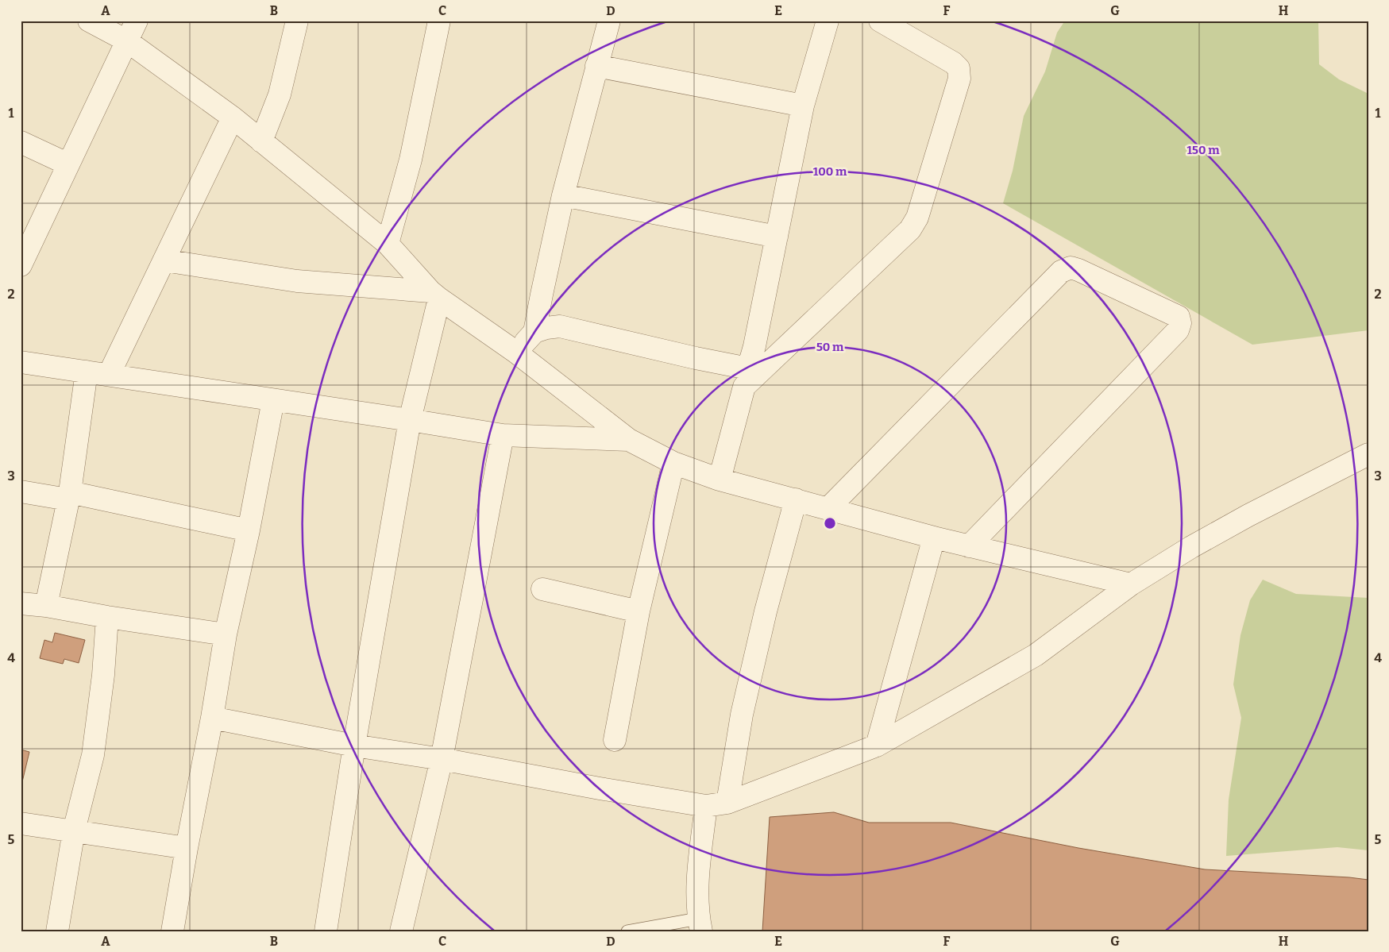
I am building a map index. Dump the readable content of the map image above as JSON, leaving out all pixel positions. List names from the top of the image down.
{
  "grid": {
    "columns": [
      "A",
      "B",
      "C",
      "D",
      "E",
      "F",
      "G",
      "H"
    ],
    "rows": [
      "1",
      "2",
      "3",
      "4",
      "5"
    ]
  },
  "rings": ["150 m", "100 m", "50 m"]
}
